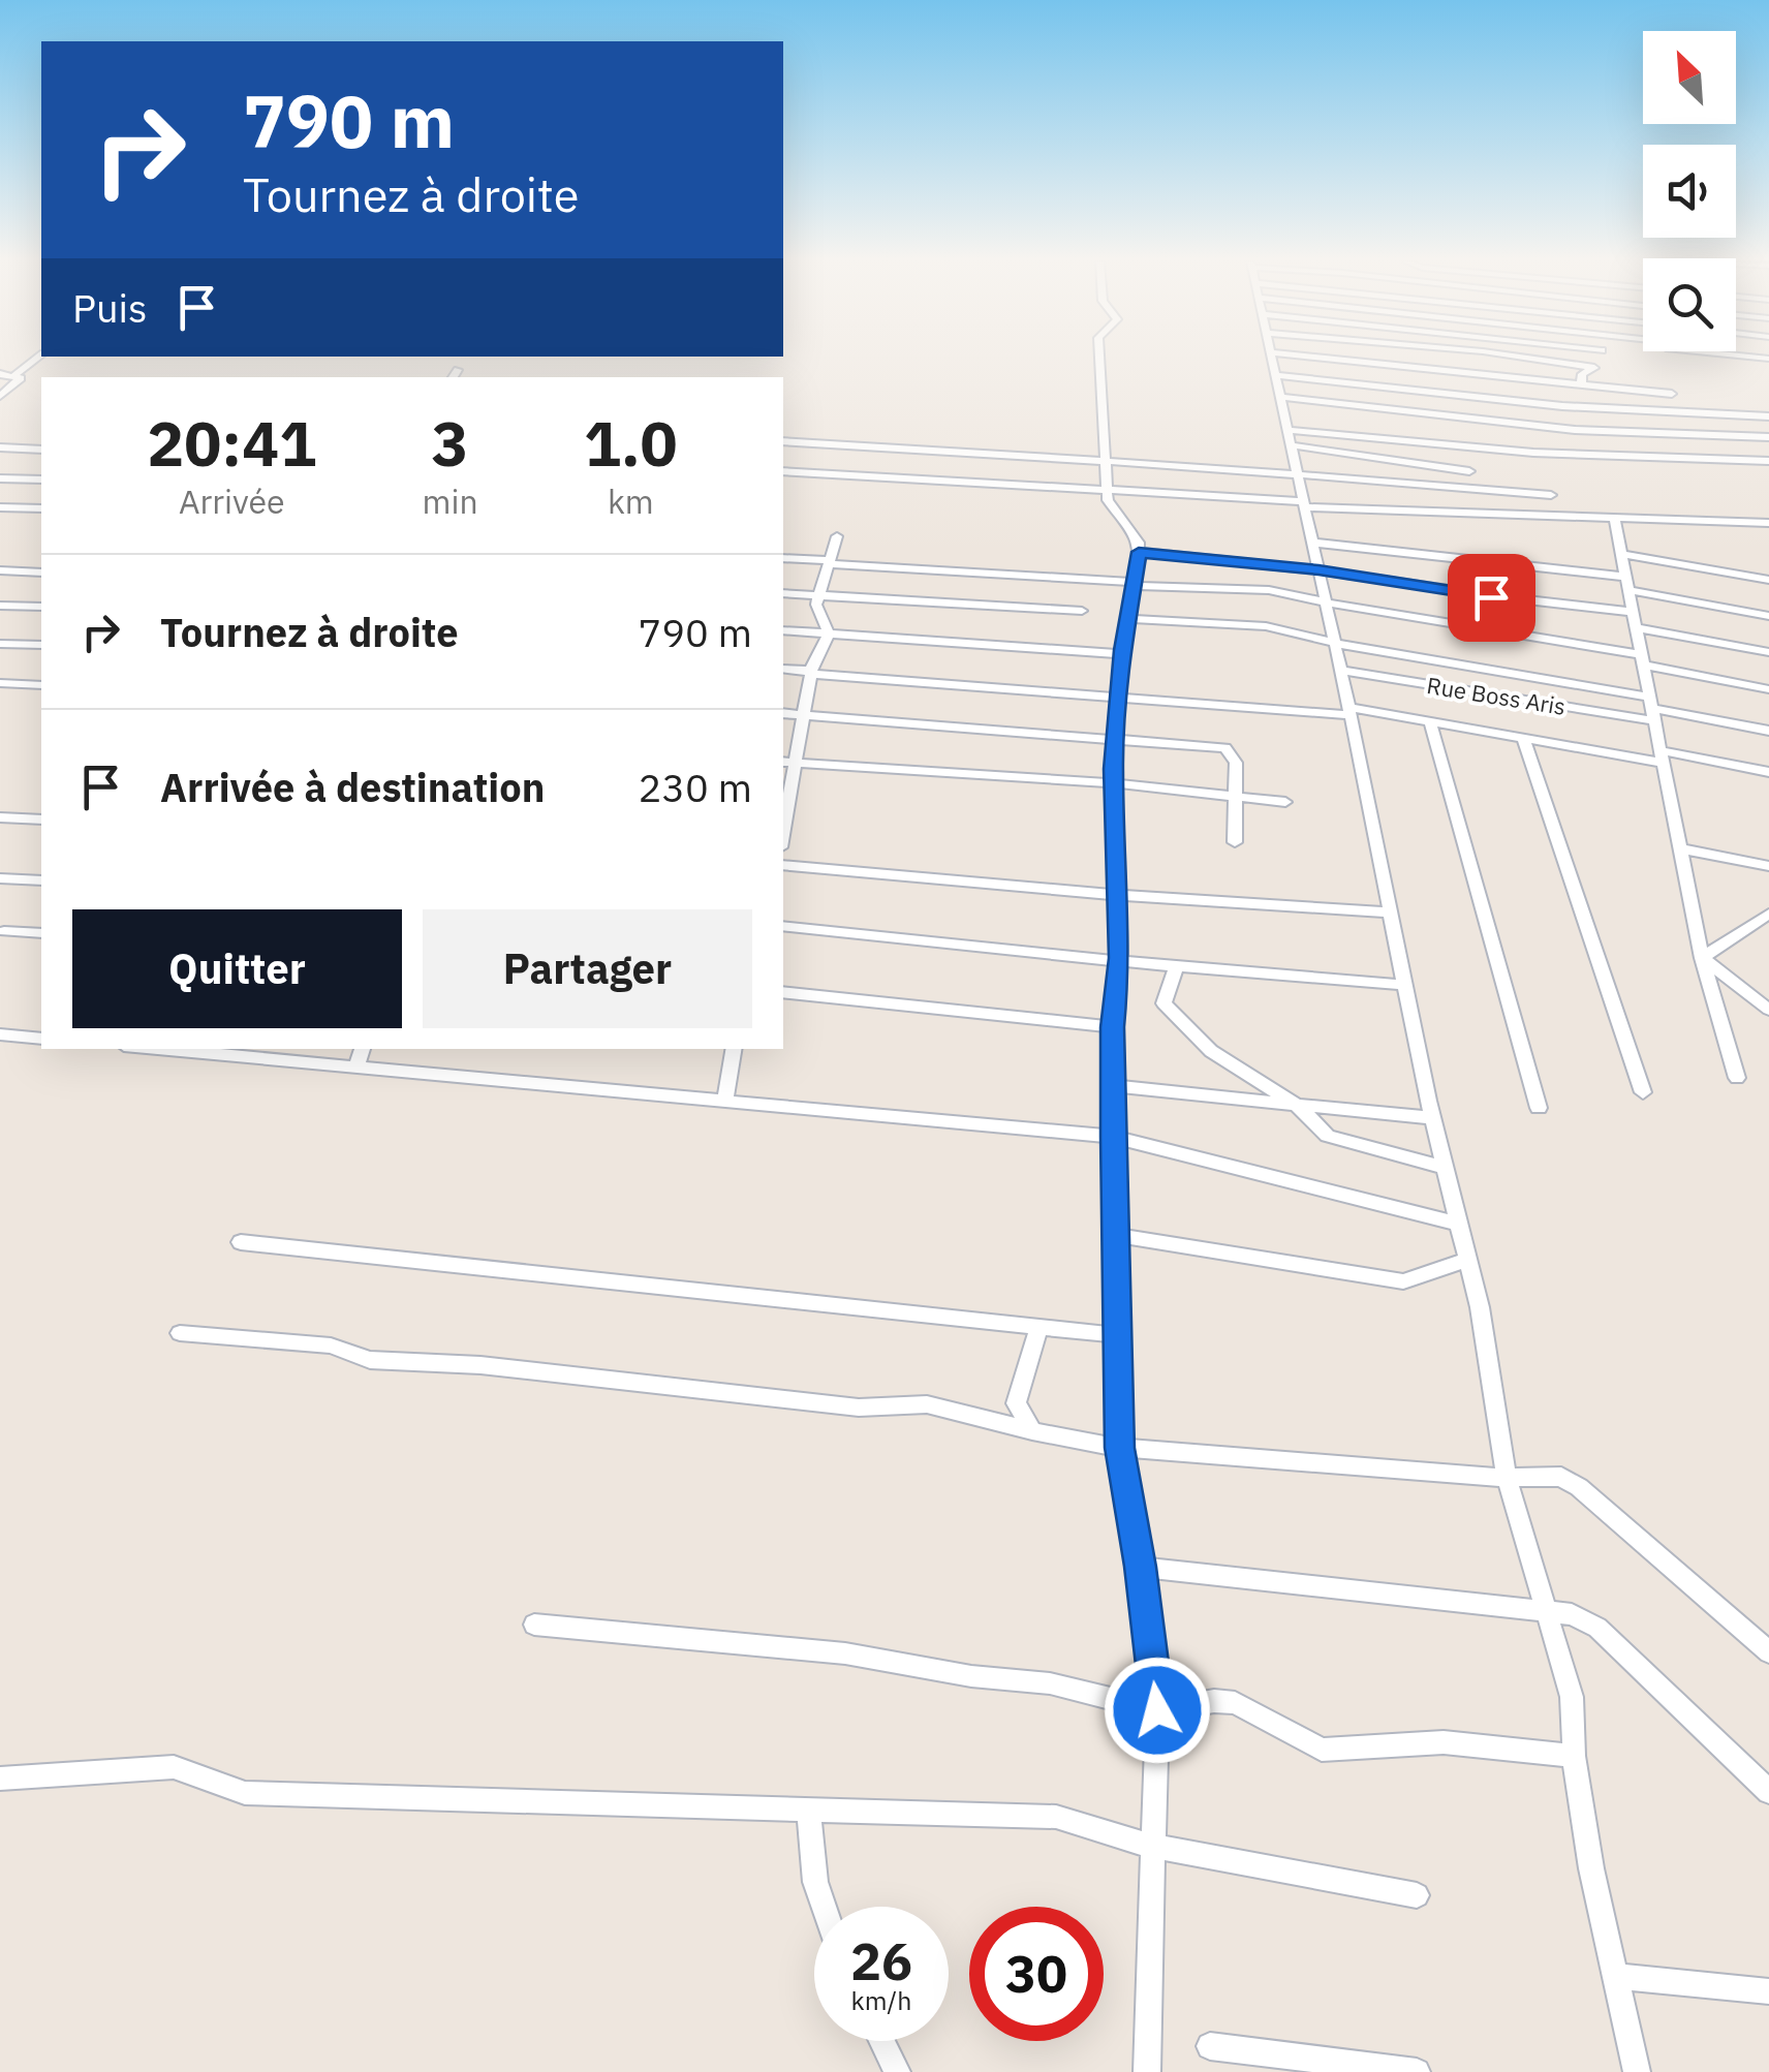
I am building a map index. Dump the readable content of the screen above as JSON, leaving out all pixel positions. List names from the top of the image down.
{
  "streets": {
    "street": ["Rue Boss Aris"]
  },
  "north": "top left",
  "page": {
    "turn": ["790 m", "Tournez à droite"],
    "then": "Puis",
    "eta": [
      "20:41",
      "Arrivée",
      "3",
      "min",
      "1.0",
      "km"
    ],
    "list": [
      {
        "name": "Tournez à droite",
        "value": "790 m"
      },
      {
        "name": "Arrivée à destination",
        "value": "230 m"
      }
    ],
    "buttons": ["Quitter", "Partager"],
    "speed": "26 km/h",
    "limit": "30"
  }
}
